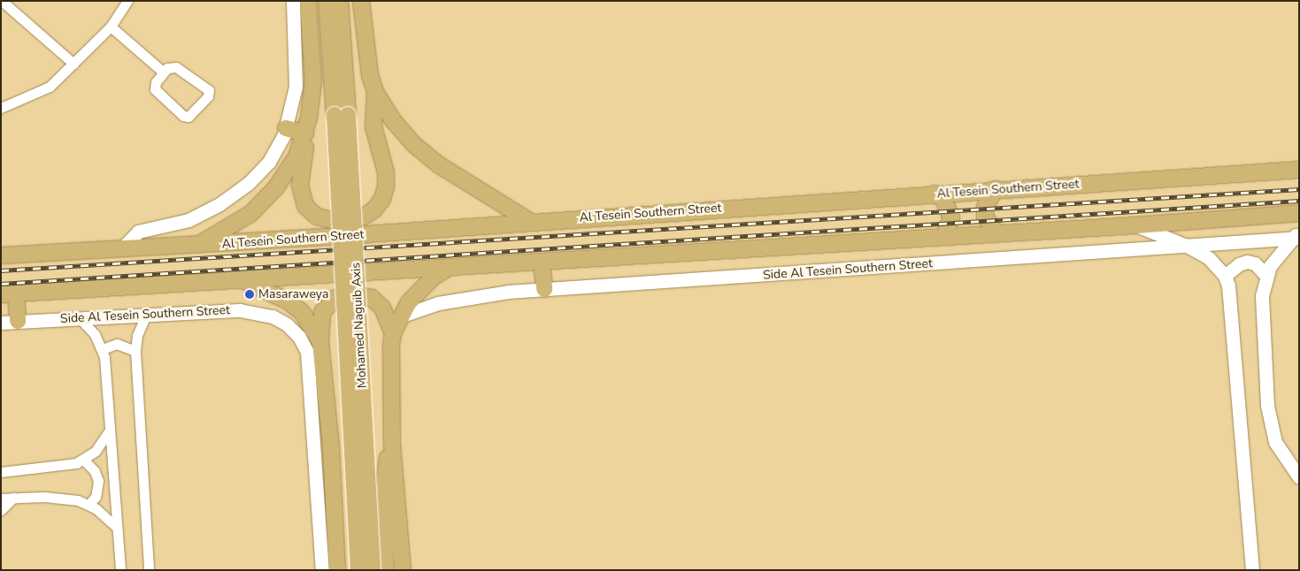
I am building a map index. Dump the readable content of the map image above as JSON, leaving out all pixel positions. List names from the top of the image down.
{
  "streets": {
    "main road": ["Al Tesein Southern Street", "Mohamed Naguib Axis"],
    "street": ["Side Al Tesein Southern Street"]
  },
  "places": ["Masaraweya"]
}
